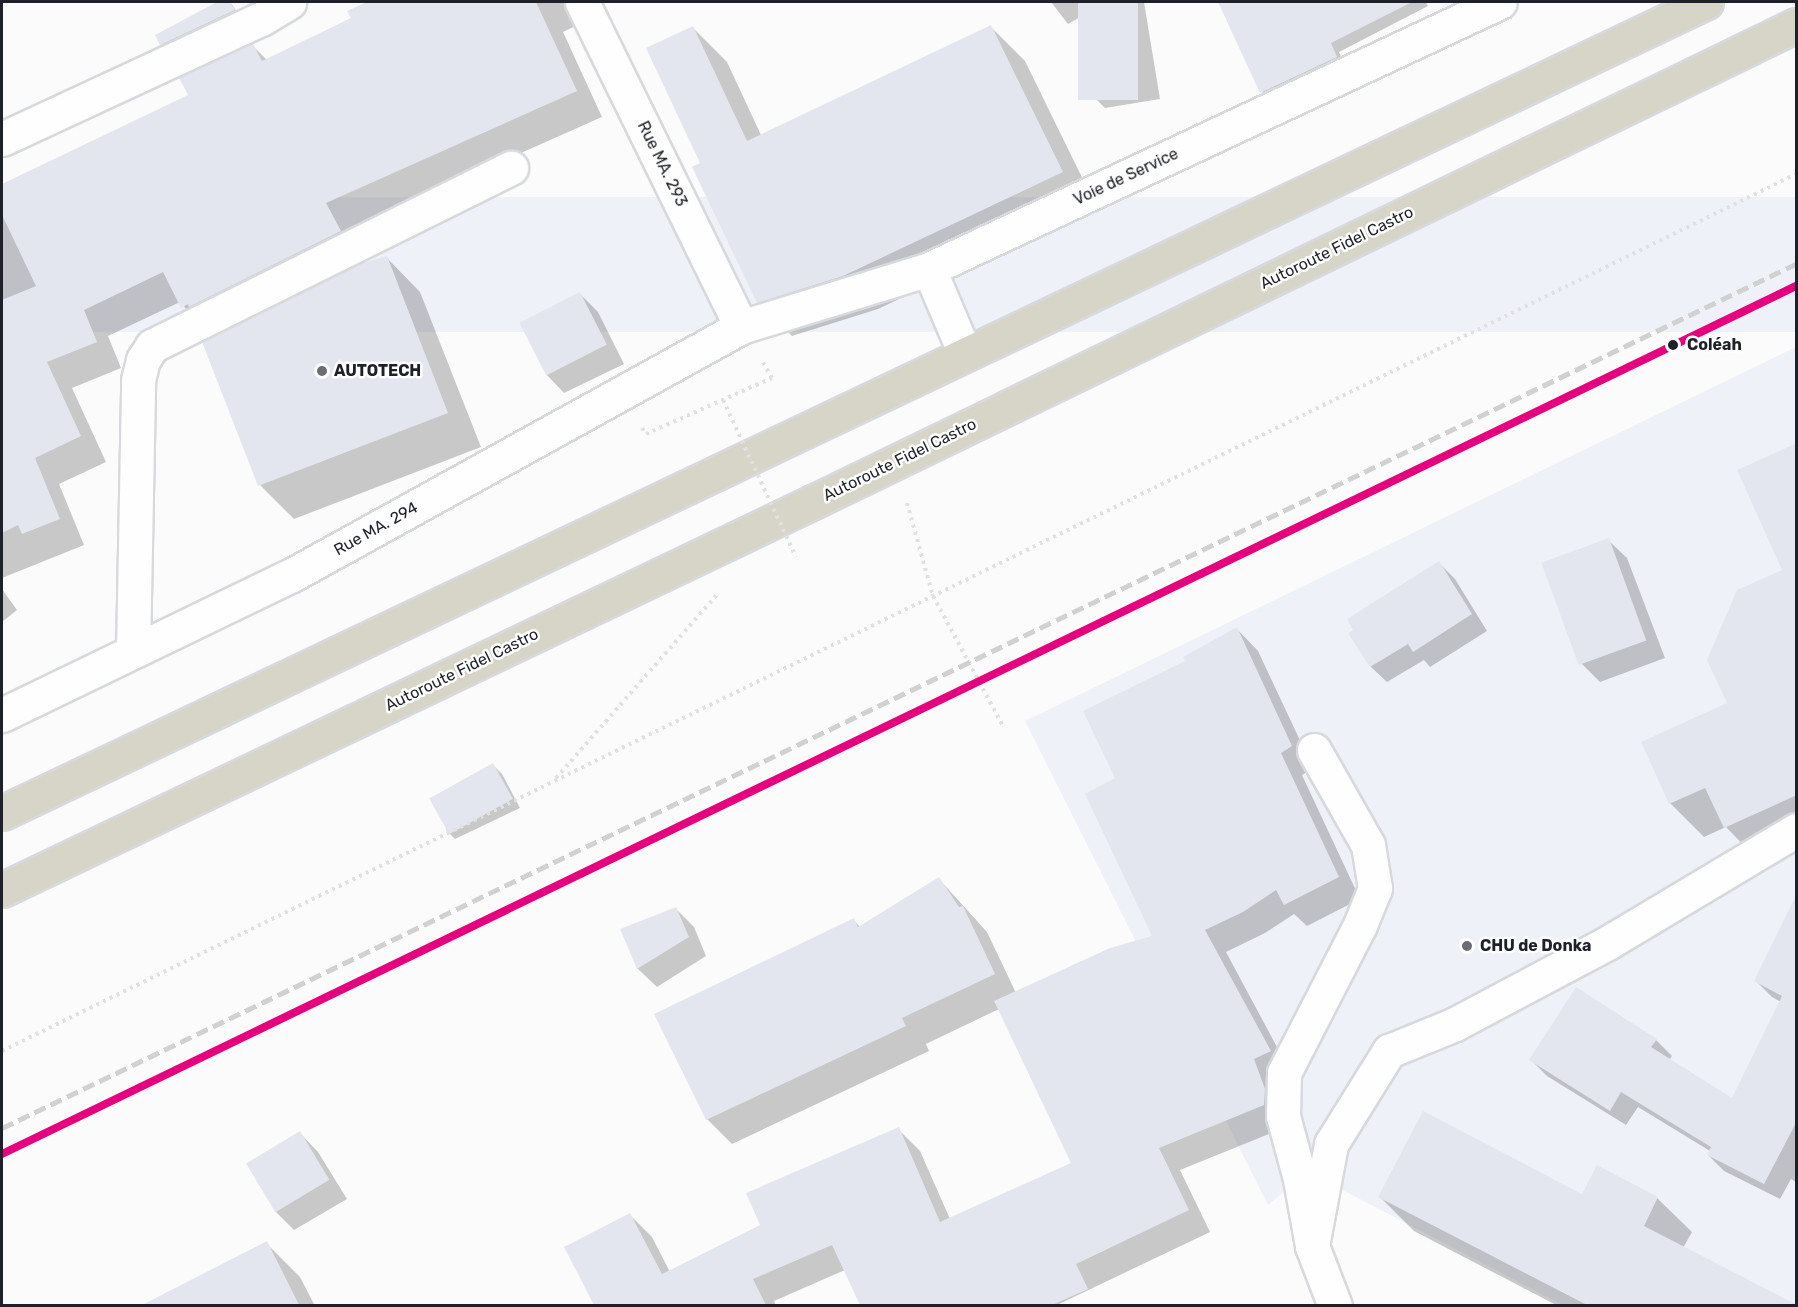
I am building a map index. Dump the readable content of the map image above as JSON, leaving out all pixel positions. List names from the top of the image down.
{
  "streets": {
    "highway": ["Autoroute Fidel Castro"],
    "street": ["Rue MA. 293", "Voie de Service", "Rue MA. 294"]
  },
  "crossings": [
    ["Rue MA. 293", "Voie de Service"],
    ["Rue MA. 293", "Rue MA. 294"],
    ["Voie de Service", "Rue MA. 294"]
  ],
  "places": ["Coléah", "AUTOTECH", "CHU de Donka"]
}
